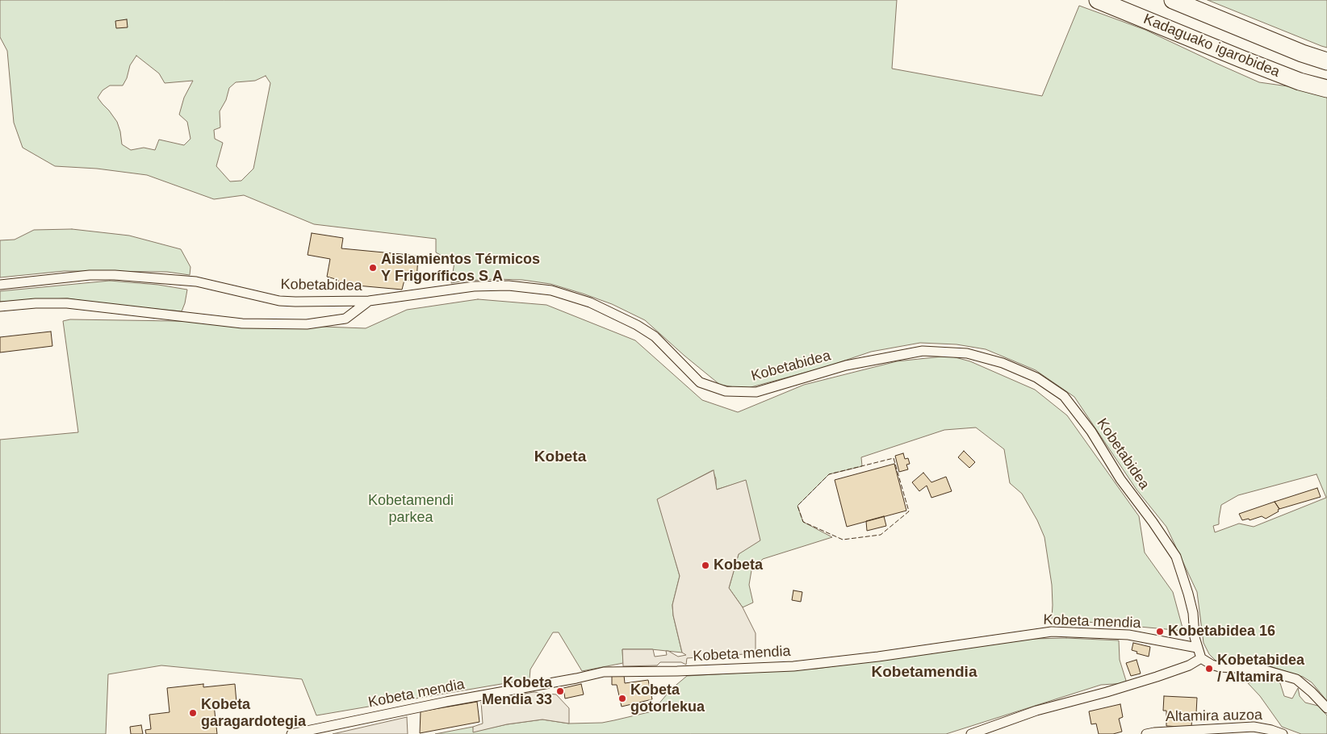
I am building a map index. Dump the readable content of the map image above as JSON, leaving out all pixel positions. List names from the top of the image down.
{
  "streets": {
    "highway": ["Kadaguako igarobidea"],
    "street": ["Kobetabidea", "Kobeta mendia", "Altamira auzoa"]
  },
  "crossings": [
    ["Kobetabidea", "Kobeta mendia"]
  ],
  "districts": ["Kobeta", "Kobetamendia"],
  "parks": ["Kobetamendi parkea"],
  "places": [
    "Aislamientos Térmicos Y Frigoríficos S A",
    "Kobeta",
    "Kobetabidea 16",
    "Kobetabidea / Altamira",
    "Kobeta Mendia 33",
    "Kobeta gotorlekua",
    "Kobeta garagardotegia"
  ]
}
